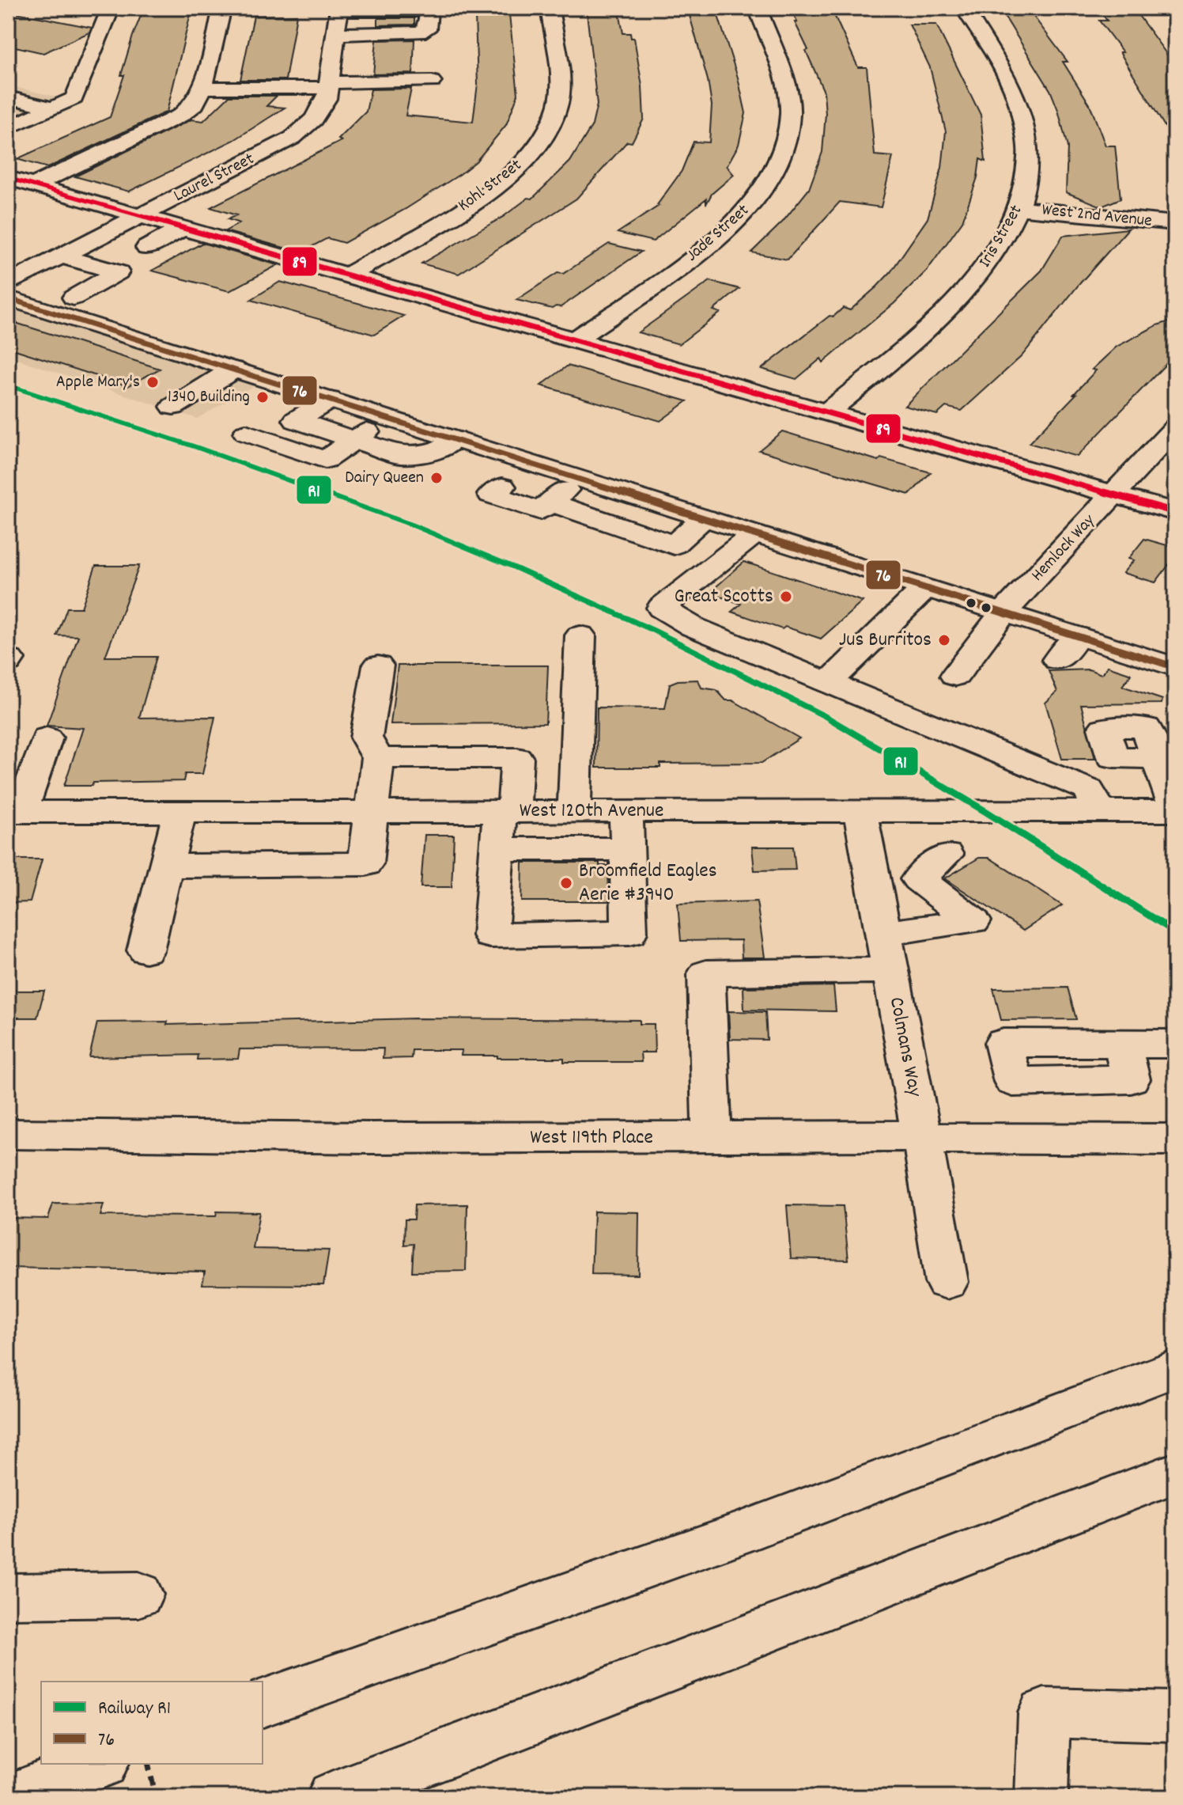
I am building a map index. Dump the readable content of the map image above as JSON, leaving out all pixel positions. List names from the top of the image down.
{
  "streets": {
    "street": [
      "Laurel Street",
      "Kohl Street",
      "West 2nd Avenue",
      "Jade Street",
      "Iris Street",
      "Hemlock Way",
      "West 120th Avenue",
      "Colmans Way",
      "West 119th Place"
    ]
  },
  "crossings": [
    ["West 2nd Avenue", "Iris Street"],
    ["West 120th Avenue", "Colmans Way"],
    ["Colmans Way", "West 119th Place"]
  ],
  "places": [
    "Apple Mary's",
    "1340 Building",
    "Dairy Queen",
    "Great Scotts",
    "Jus Burritos",
    "Broomfield Eagles Aerie #3940"
  ],
  "lines": ["transit line 89", "transit line 76", "rail line R1"],
  "legend": ["Railway R1", "76"]
}
